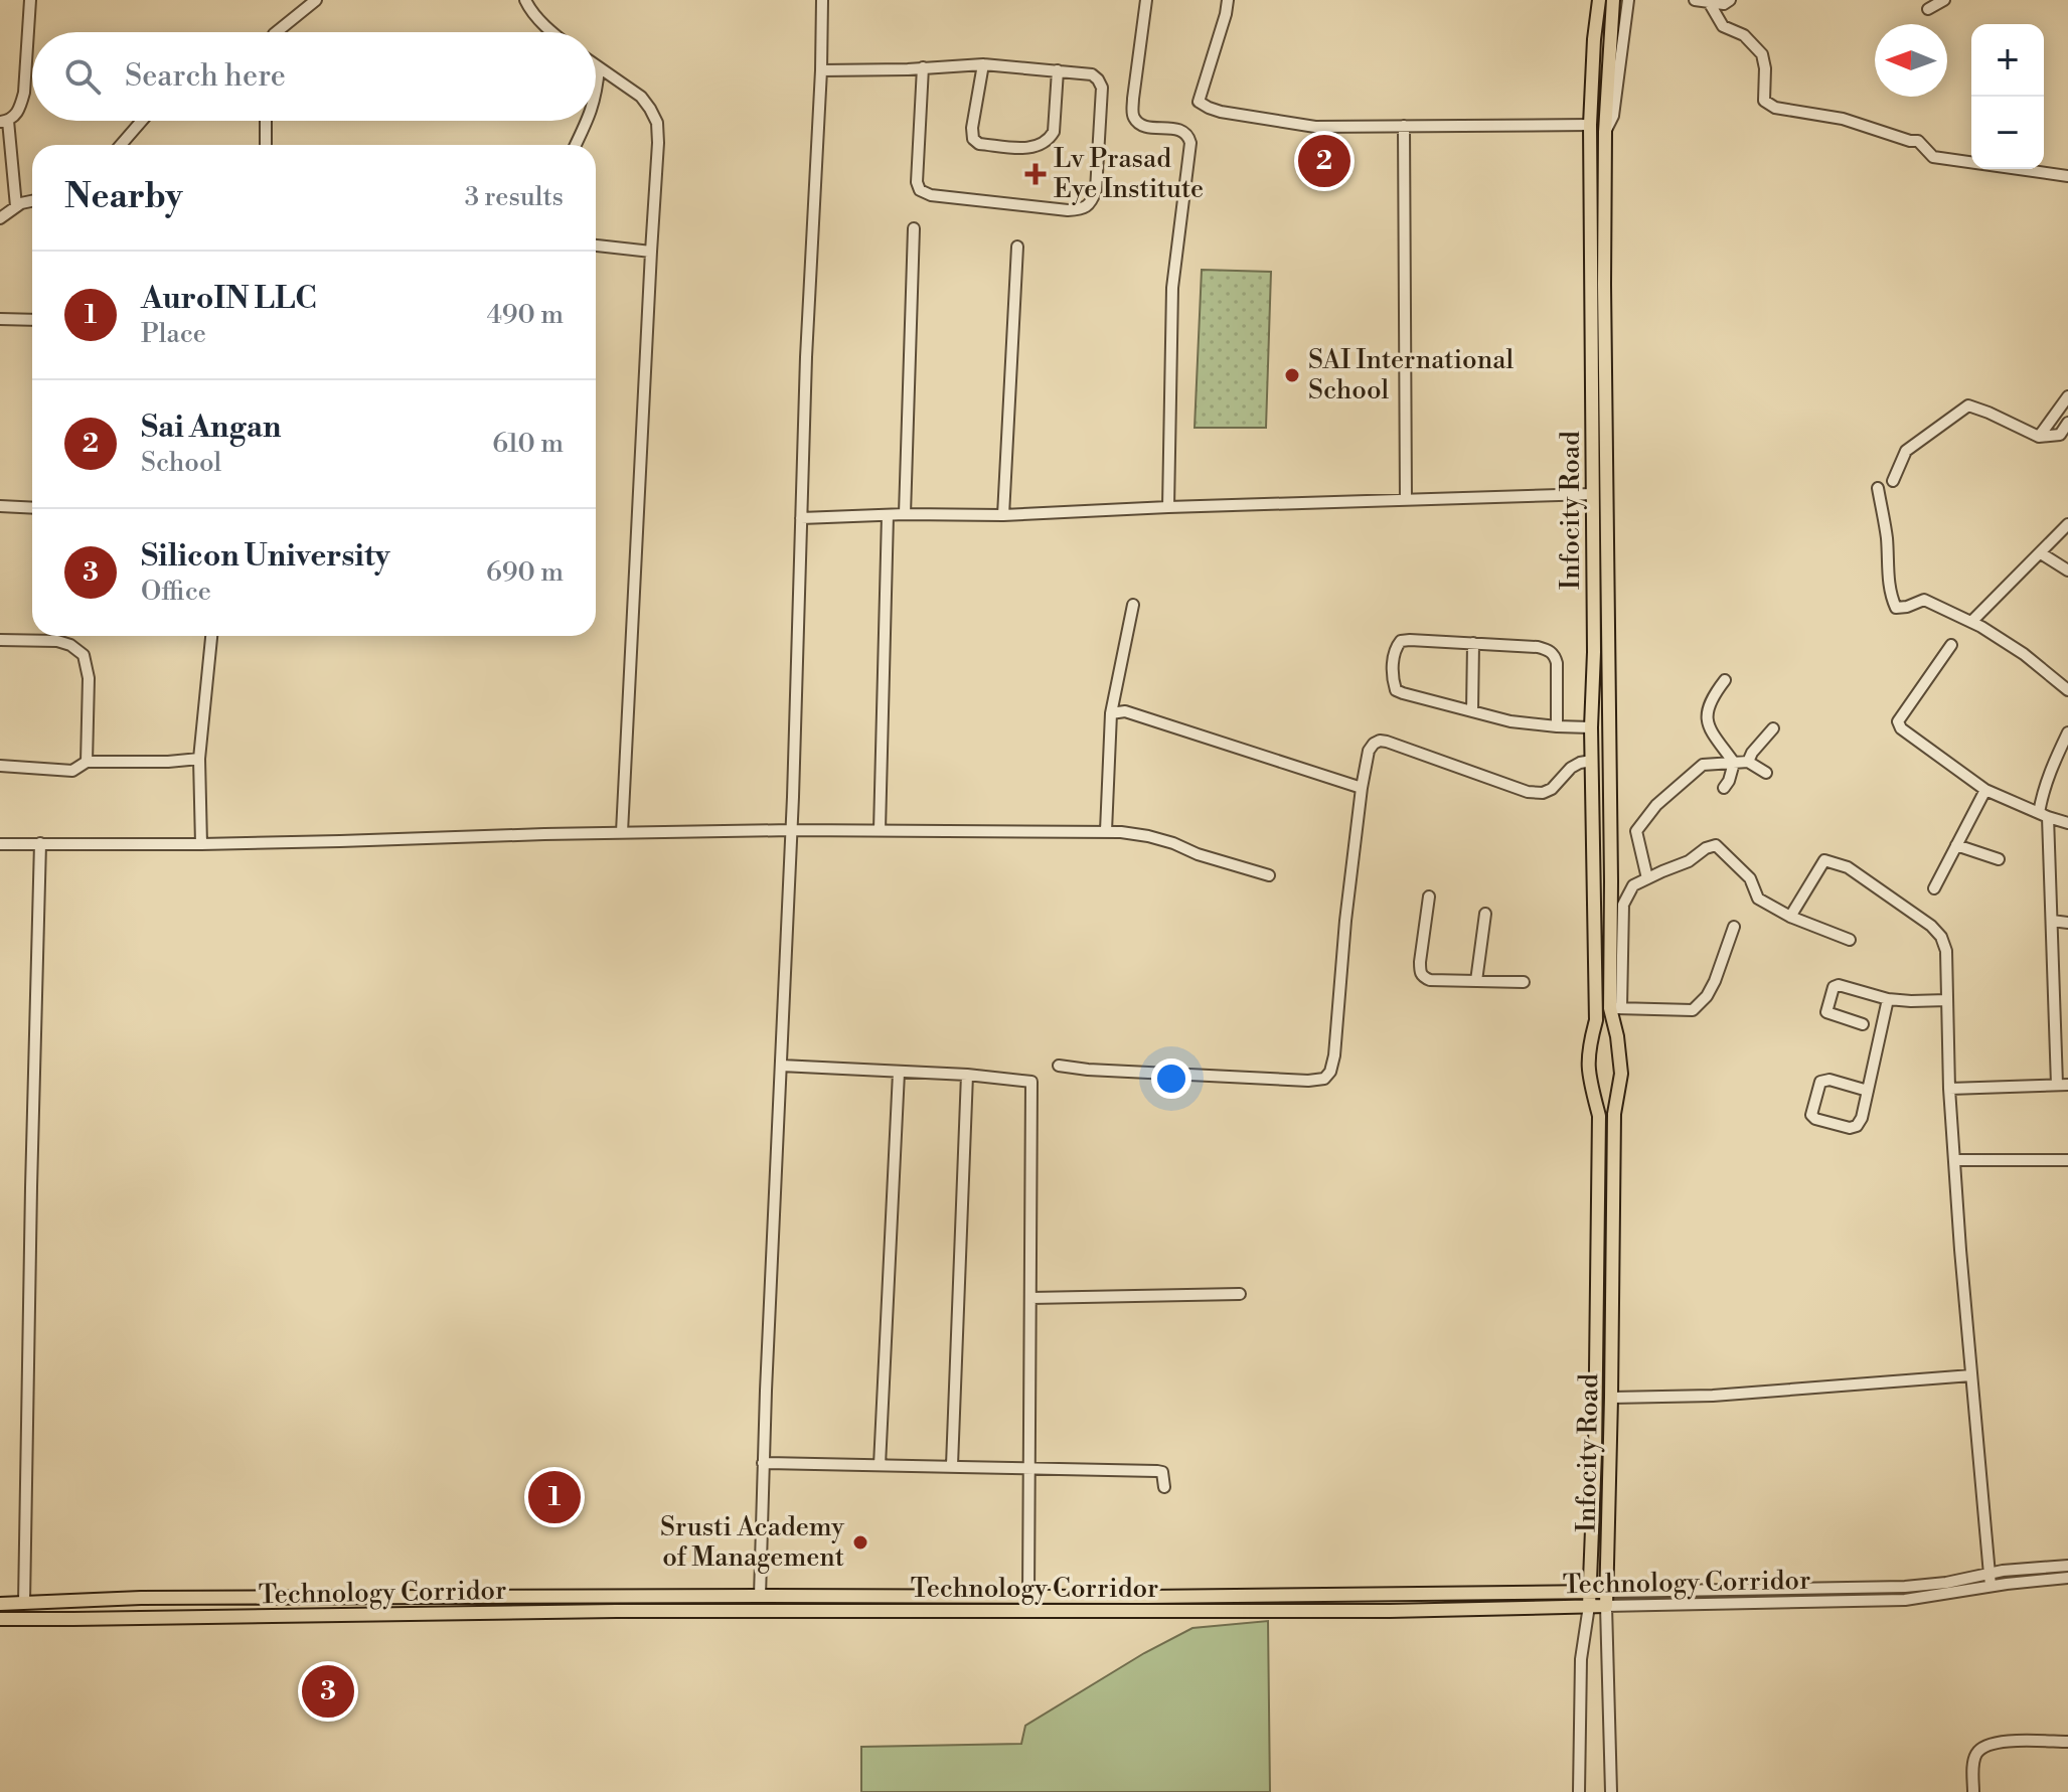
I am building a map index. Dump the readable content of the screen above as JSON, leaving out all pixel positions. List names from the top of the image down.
{
  "streets": {
    "main road": ["Infocity Road", "Technology Corridor"]
  },
  "crossings": [
    ["Infocity Road", "Technology Corridor"]
  ],
  "places": {
    "health": ["Lv Prasad Eye Institute"],
    "other": ["SAI International School", "Srusti Academy of Management"]
  },
  "north": "left",
  "page": {
    "map_buttons": ["+", "−"],
    "search": "Search here",
    "pins": ["2", "1", "3"],
    "heading": ["Nearby", "3 results"],
    "list": [
      {
        "mark": "1",
        "name": "AuroIN LLC",
        "note": "Place",
        "value": "490 m"
      },
      {
        "mark": "2",
        "name": "Sai Angan",
        "note": "School",
        "value": "610 m"
      },
      {
        "mark": "3",
        "name": "Silicon University",
        "note": "Office",
        "value": "690 m"
      }
    ]
  }
}
